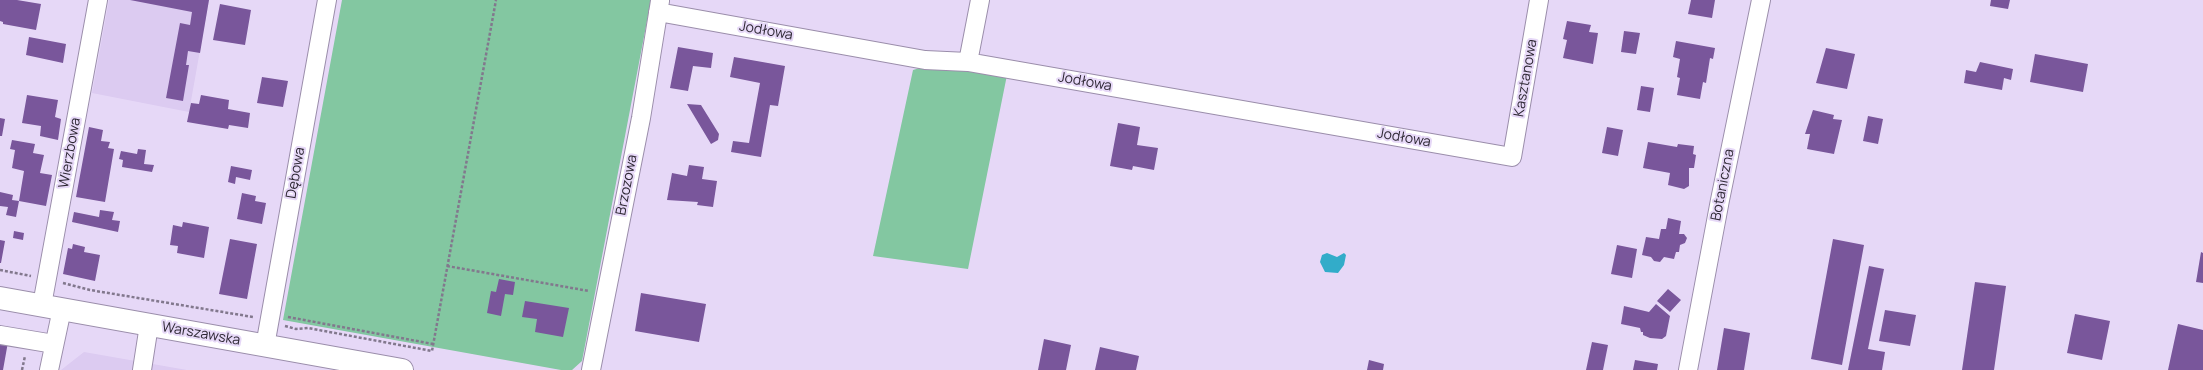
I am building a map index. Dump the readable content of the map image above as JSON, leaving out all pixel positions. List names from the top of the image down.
{
  "streets": {
    "main road": ["Warszawska"],
    "street": [
      "Jodłowa",
      "Kasztanowa",
      "Wierzbowa",
      "Dębowa",
      "Brzozowa",
      "Botaniczna"
    ]
  },
  "crossings": [
    ["Jodłowa", "Kasztanowa"],
    ["Jodłowa", "Brzozowa"],
    ["Wierzbowa", "Warszawska"],
    ["Dębowa", "Warszawska"]
  ]
}
